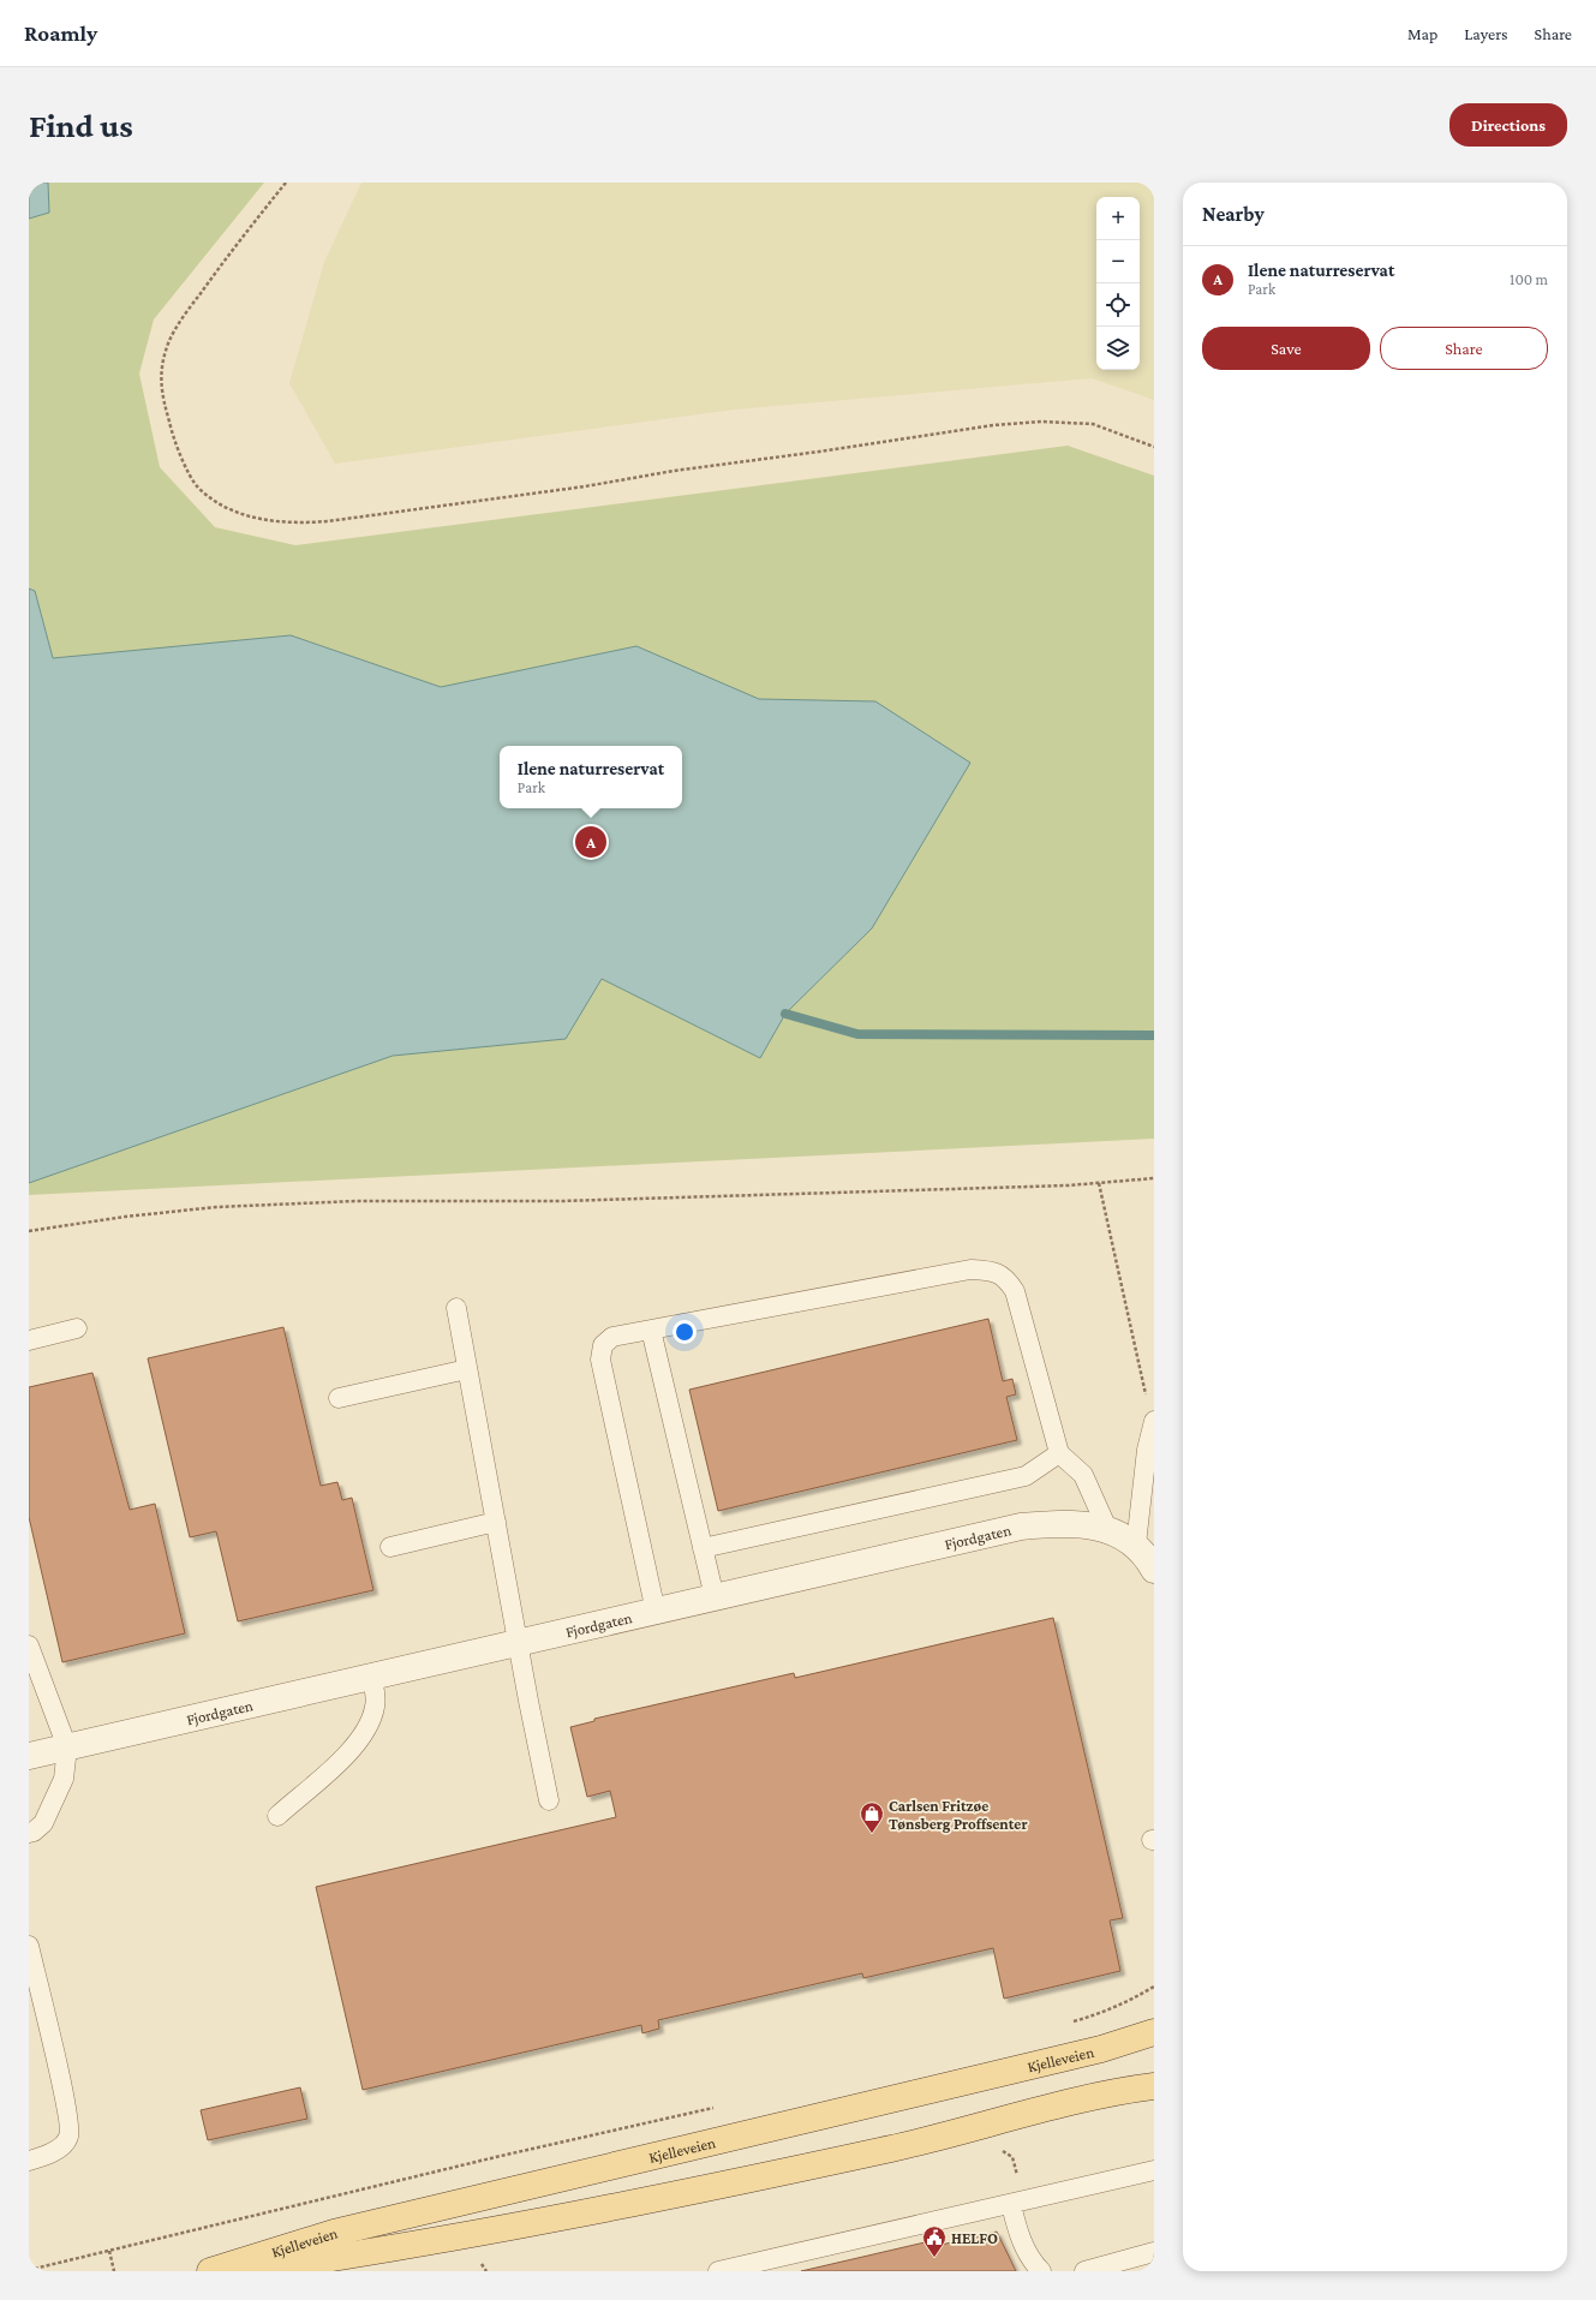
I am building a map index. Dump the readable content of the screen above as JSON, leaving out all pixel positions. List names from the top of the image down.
{
  "streets": {
    "main road": ["Kjelleveien"],
    "street": ["Fjordgaten"]
  },
  "places": {
    "shop": ["Carlsen Fritzøe Tønsberg Proffsenter"],
    "public building": ["HELFO"]
  },
  "page": {
    "header": "Roamly",
    "nav": ["Map", "Layers", "Share"],
    "buttons": [
      "Directions",
      ["Save", "Share"]
    ],
    "title": "Find us",
    "heading": "Nearby",
    "map_buttons": ["+", "−"],
    "list": [
      {
        "mark": "A",
        "name": "Ilene naturreservat",
        "note": "Park",
        "value": "100 m"
      }
    ],
    "popup": ["Ilene naturreservat", "Park"],
    "pins": "A"
  }
}
